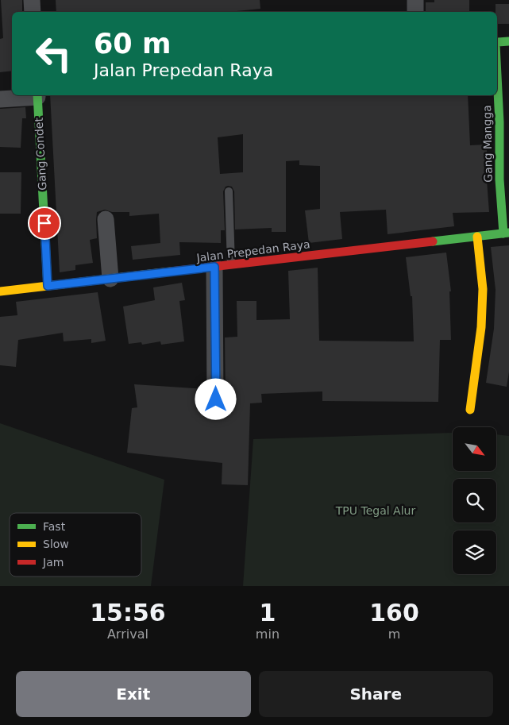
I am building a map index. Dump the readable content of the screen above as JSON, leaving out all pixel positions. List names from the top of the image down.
{
  "streets": {
    "street": ["Gang Mangga", "Gang Condet", "Jalan Prepedan Raya"]
  },
  "crossings": [
    ["Gang Mangga", "Jalan Prepedan Raya"],
    ["Gang Condet", "Jalan Prepedan Raya"]
  ],
  "parks": ["TPU Tegal Alur"],
  "legend": ["Fast", "Slow", "Jam"],
  "north": "bottom right",
  "page": {
    "turn": ["60 m", "Jalan Prepedan Raya"],
    "eta": [
      "15:56",
      "Arrival",
      "1",
      "min",
      "160",
      "m"
    ],
    "buttons": ["Exit", "Share"]
  }
}
